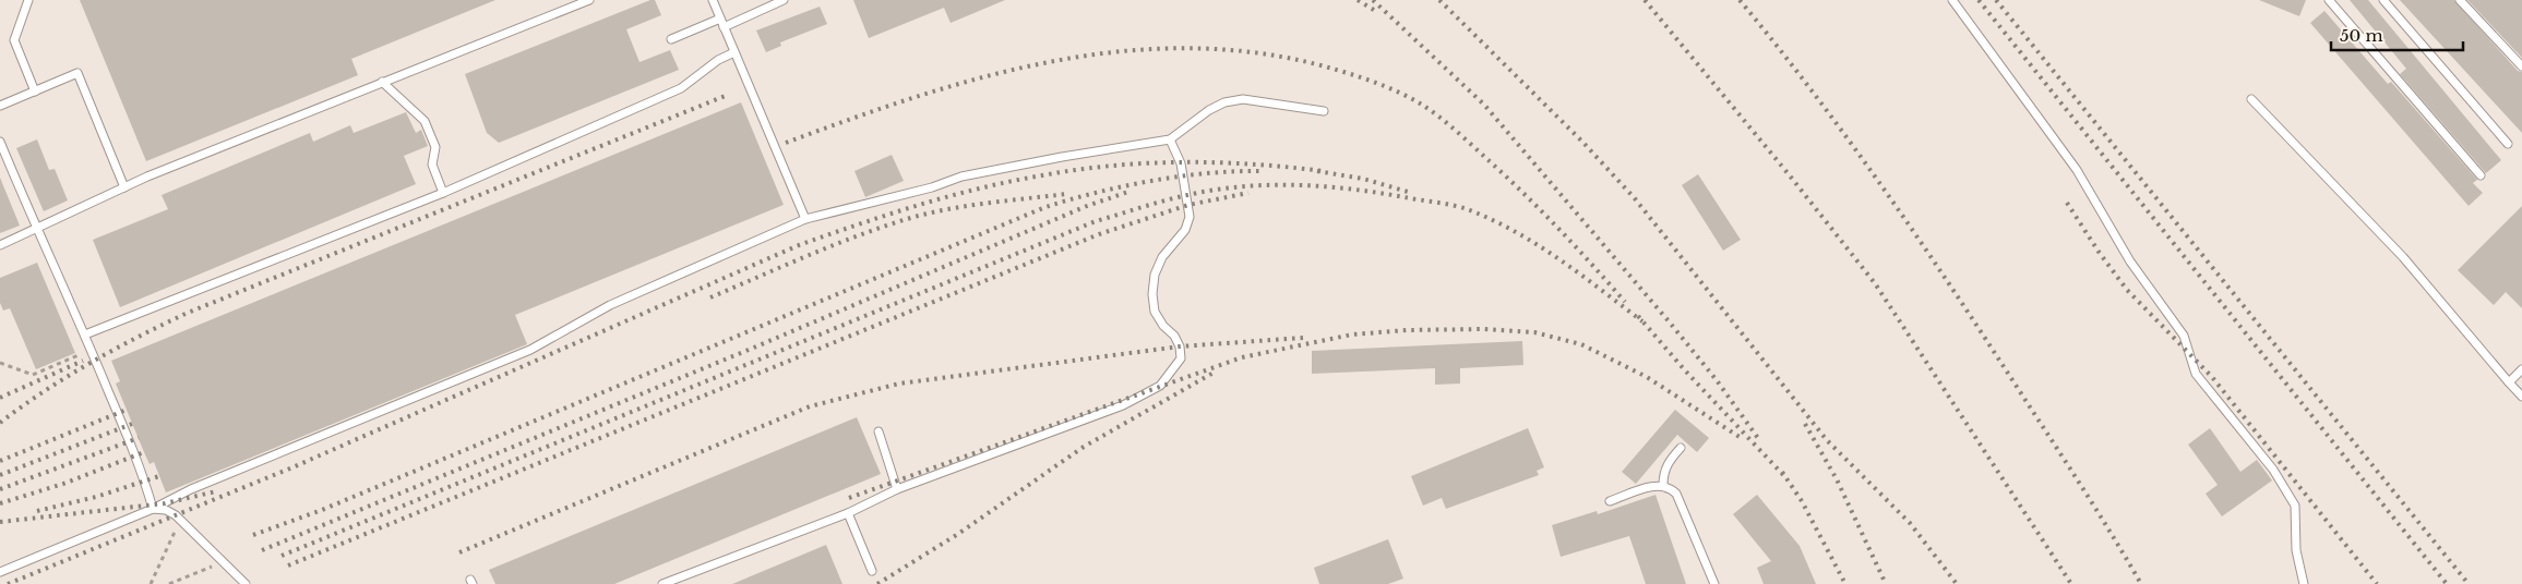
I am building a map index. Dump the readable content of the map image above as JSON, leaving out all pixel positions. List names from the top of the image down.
{
  "scale_bar": "50 m"
}
